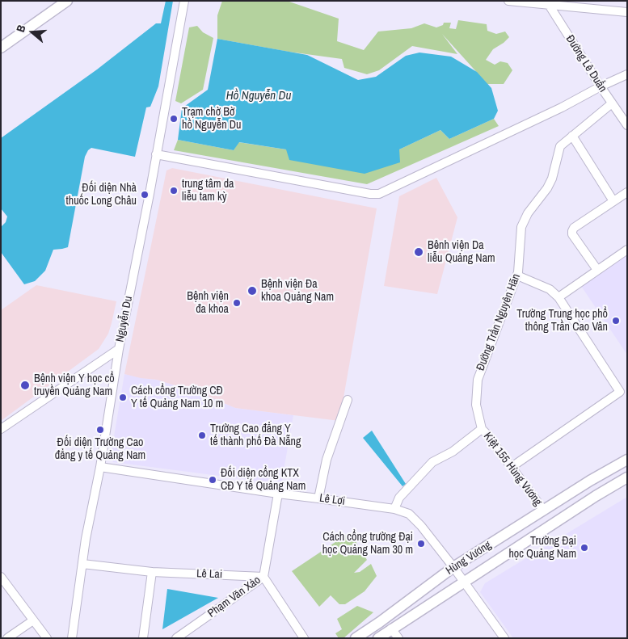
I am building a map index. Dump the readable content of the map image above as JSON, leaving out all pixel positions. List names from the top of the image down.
{
  "streets": {
    "main road": ["Hùng Vương"],
    "street": [
      "Đường Lê Duẩn",
      "Nguyễn Du",
      "Đường Trần Nguyên Hãn",
      "Kiệt 155 Hùng Vương",
      "Lê Lợi",
      "Lê Lai",
      "Phạm Văn Xảo"
    ]
  },
  "crossings": [
    ["Đường Lê Duẩn", "Đường Trần Nguyên Hãn"],
    ["Nguyễn Du", "Lê Lợi"],
    ["Nguyễn Du", "Lê Lai"],
    ["Đường Trần Nguyên Hãn", "Kiệt 155 Hùng Vương"],
    ["Kiệt 155 Hùng Vương", "Hùng Vương"],
    ["Lê Lợi", "Hùng Vương"],
    ["Lê Lợi", "Phạm Văn Xảo"],
    ["Lê Lai", "Phạm Văn Xảo"]
  ],
  "water": ["Hồ Nguyễn Du"],
  "places": [
    "Trạm chờ Bờ hồ Nguyễn Du",
    "trung tâm da liễu tam kỳ",
    "Đối diện Nhà thuốc Long Châu",
    "Bệnh viện Da liễu Quảng Nam",
    "Bệnh viện Đa khoa Quảng Nam",
    "Bệnh viện đa khoa",
    "Trường Trung học phổ thông Trần Cao Vân",
    "Bệnh viện Y học cổ truyền Quảng Nam",
    "Cách cổng Trường CĐ Y tế Quảng Nam 10 m",
    "Đối diện Trường Cao đẳng y tế Quảng Nam",
    "Trường Cao đẳng Y tế thành phố Đà Nẵng",
    "Đối diện cổng KTX CĐ Y tế Quảng Nam",
    "Cách cổng trường Đại học Quảng Nam 30 m",
    "Trường Đại học Quảng Nam"
  ],
  "north": "left"
}
